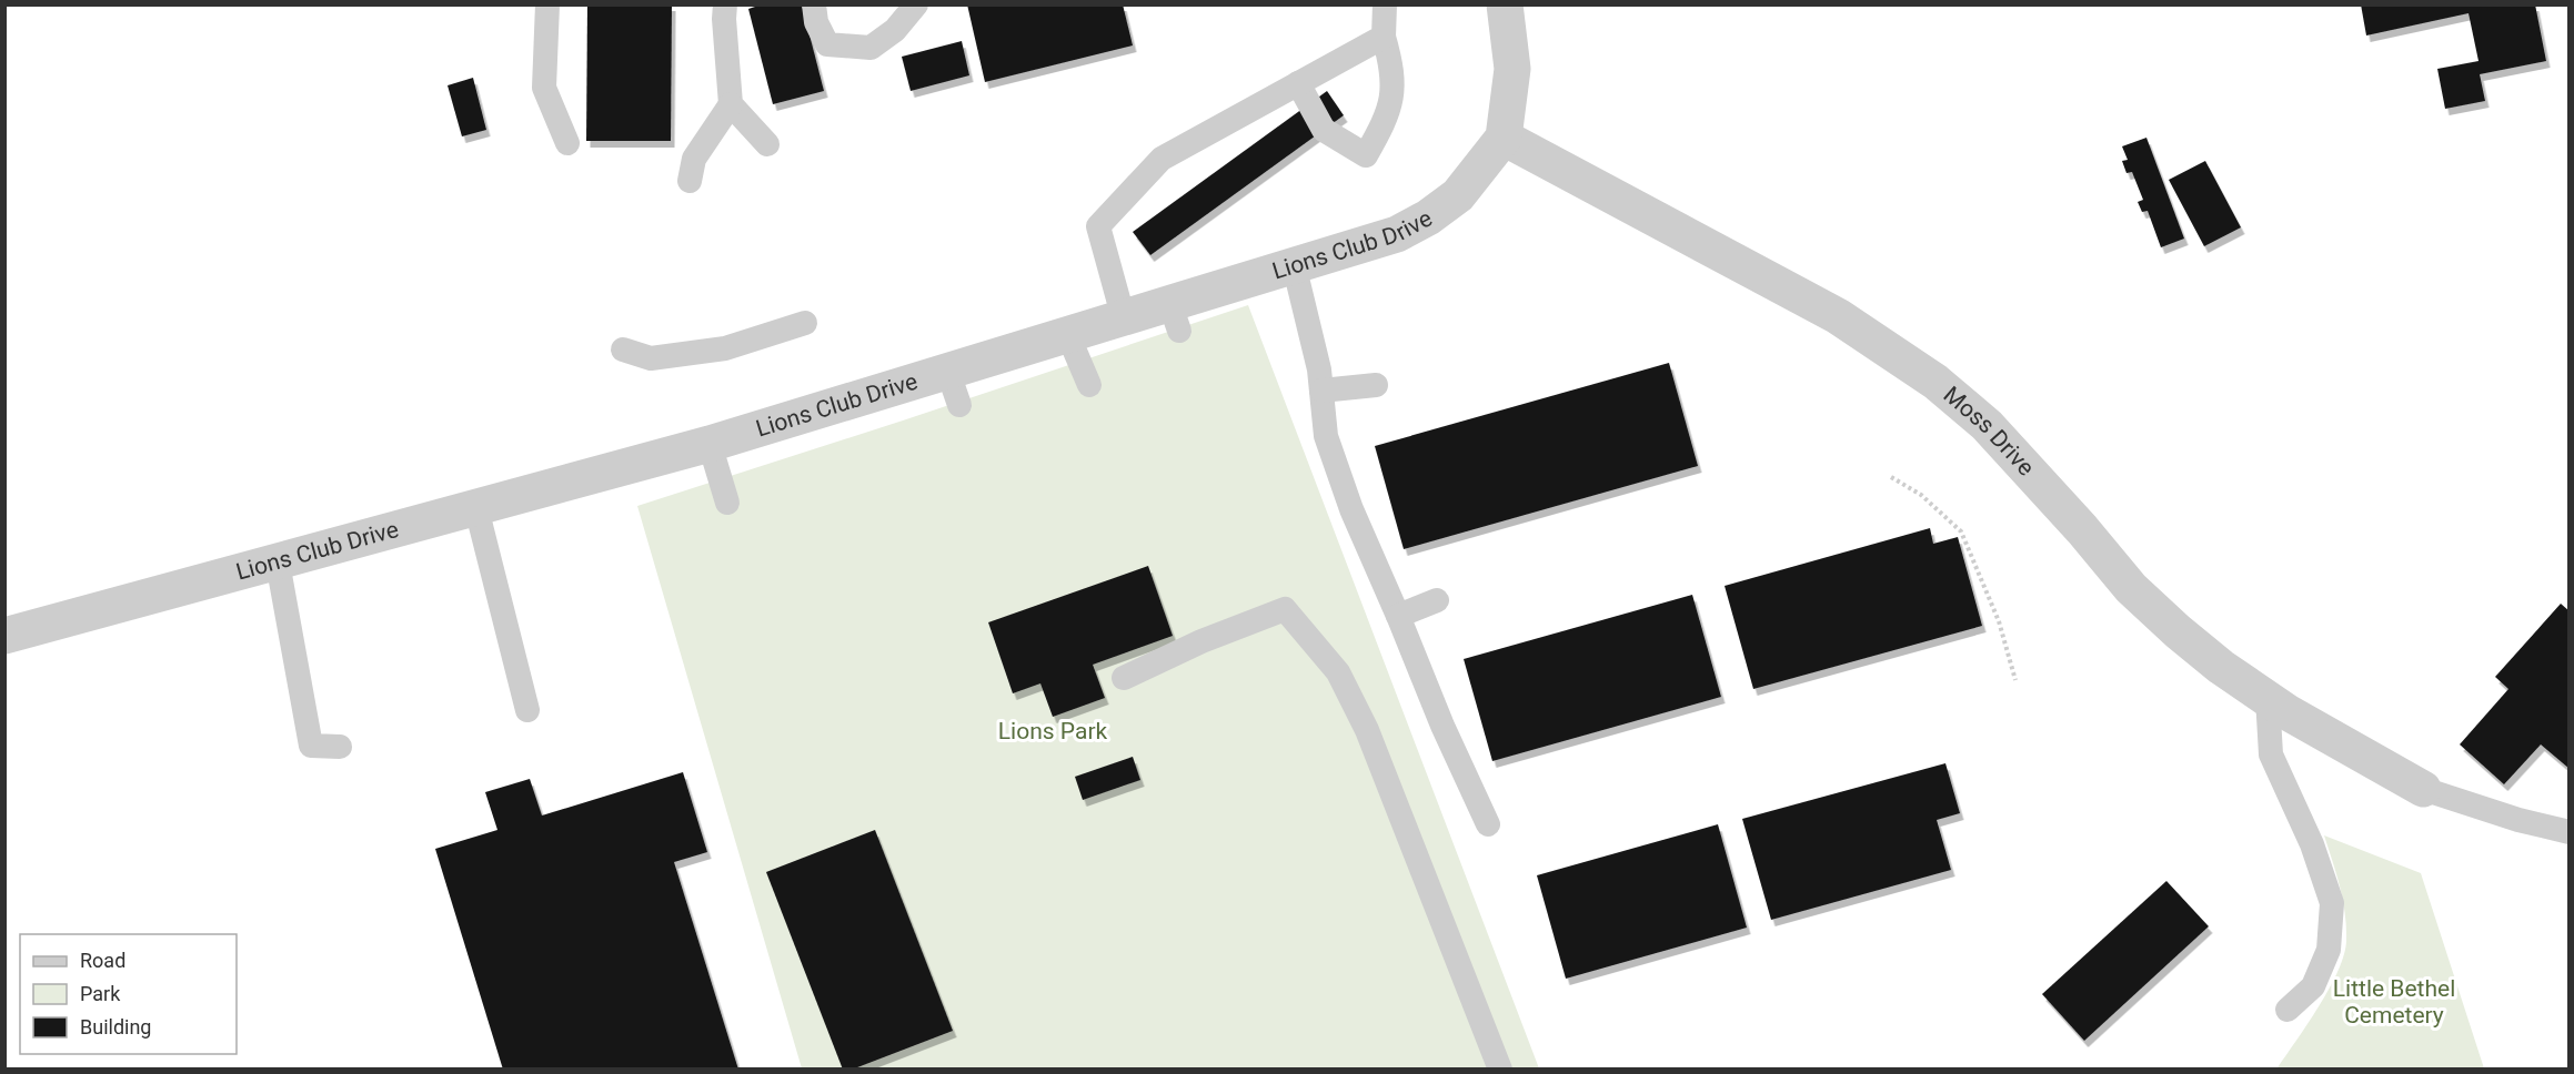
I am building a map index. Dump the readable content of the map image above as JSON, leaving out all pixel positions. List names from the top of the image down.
{
  "streets": {
    "street": ["Lions Club Drive", "Moss Drive"]
  },
  "crossings": [
    ["Lions Club Drive", "Moss Drive"]
  ],
  "parks": ["Lions Park", "Little Bethel Cemetery"],
  "legend": ["Road", "Park", "Building"]
}
